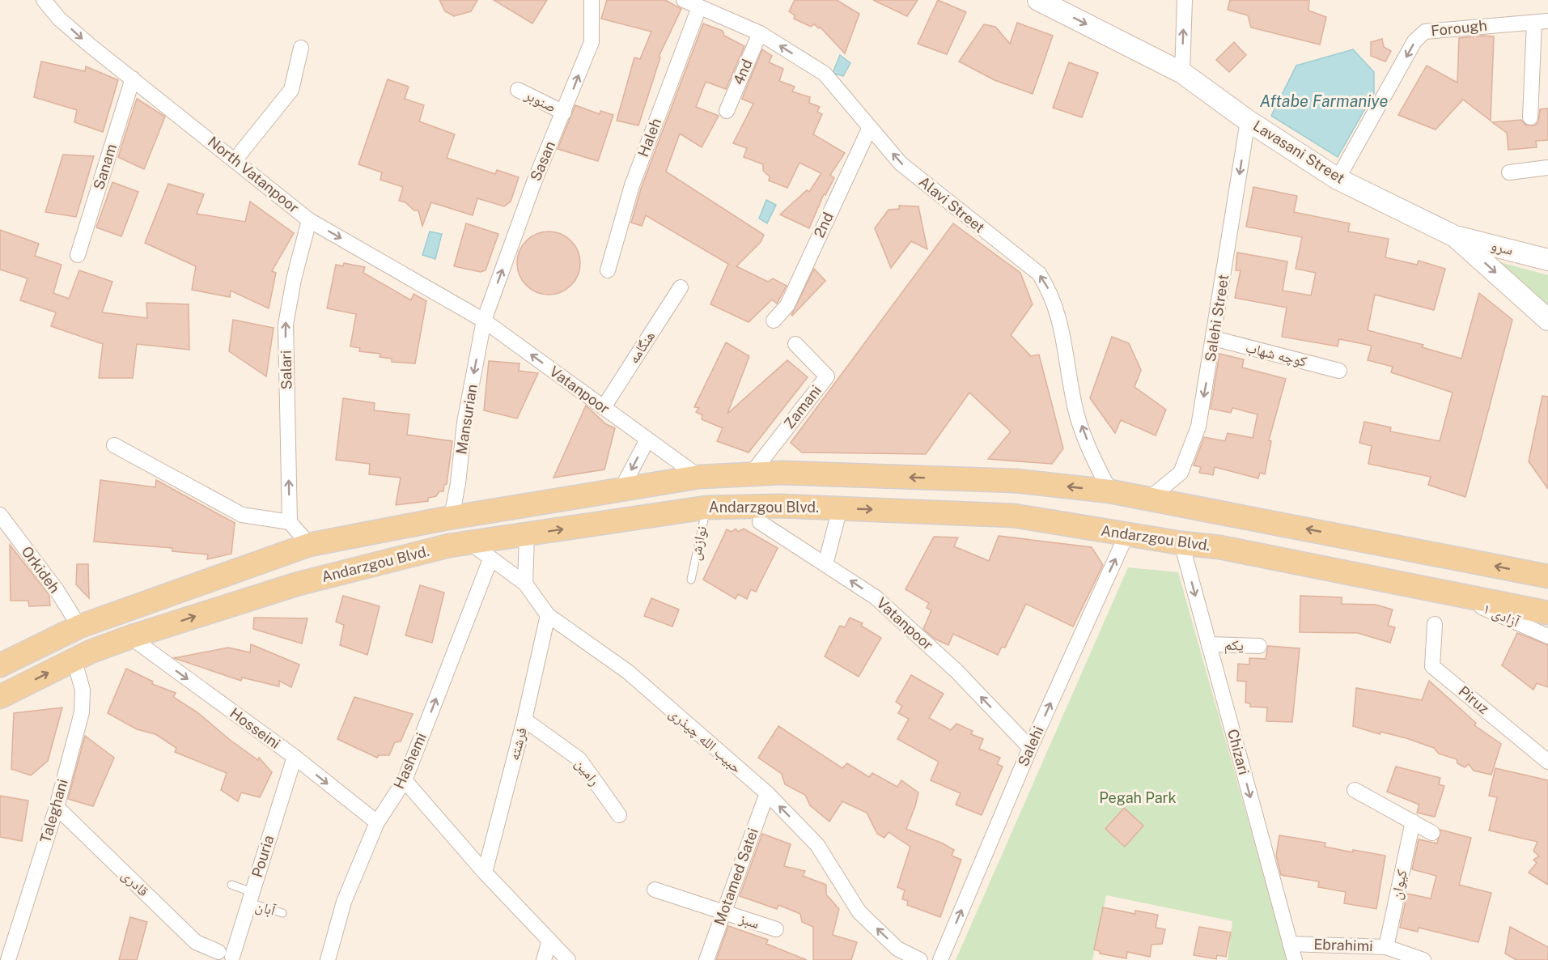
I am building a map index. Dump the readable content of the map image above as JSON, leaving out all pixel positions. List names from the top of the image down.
{
  "streets": {
    "main road": ["Lavasani Street", "سرو", "Andarzgou Blvd."],
    "street": [
      "Forough",
      "4nd",
      "صنوبر",
      "Haleh",
      "Sasan",
      "Sanam",
      "North Vatanpoor",
      "Alavi Street",
      "2nd",
      "Salehi Street",
      "هنگامه",
      "کوچه شهاب",
      "Salari",
      "Vatanpoor",
      "Zamani",
      "Mansurian",
      "Orkideh",
      "آزادی ۱",
      "یکم",
      "Piruz",
      "Hosseini",
      "حبیب الله چیذری",
      "فرشته",
      "Salehi",
      "Chizari",
      "Hashemi",
      "رامین",
      "Taleghani",
      "Pouria",
      "Motamed Satei",
      "قادری",
      "کیوان",
      "سبز",
      "Ebrahimi"
    ],
    "lane": ["نوازش", "آبان"]
  },
  "crossings": [
    ["Forough", "Lavasani Street"],
    ["4nd", "Alavi Street"],
    ["صنوبر", "Sasan"],
    ["Haleh", "Alavi Street"],
    ["Lavasani Street", "سرو"],
    ["Lavasani Street", "Salehi Street"],
    ["Sasan", "North Vatanpoor"],
    ["Sasan", "Vatanpoor"],
    ["Sasan", "Mansurian"],
    ["Sanam", "North Vatanpoor"],
    ["North Vatanpoor", "Salari"],
    ["North Vatanpoor", "Vatanpoor"],
    ["North Vatanpoor", "Mansurian"],
    ["Alavi Street", "2nd"],
    ["Alavi Street", "Andarzgou Blvd."],
    ["Salehi Street", "کوچه شهاب"],
    ["Salehi Street", "Andarzgou Blvd."],
    ["هنگامه", "Vatanpoor"],
    ["Vatanpoor", "Mansurian"],
    ["Vatanpoor", "Andarzgou Blvd."],
    ["Vatanpoor", "Salehi"],
    ["Zamani", "Andarzgou Blvd."],
    ["Mansurian", "Andarzgou Blvd."],
    ["Andarzgou Blvd.", "نوازش"],
    ["Andarzgou Blvd.", "Orkideh"],
    ["Andarzgou Blvd.", "آزادی ۱"],
    ["Andarzgou Blvd.", "Hosseini"],
    ["Andarzgou Blvd.", "حبیب الله چیذری"],
    ["Andarzgou Blvd.", "Salehi"],
    ["Andarzgou Blvd.", "Chizari"],
    ["Andarzgou Blvd.", "Taleghani"],
    ["یکم", "Chizari"],
    ["Hosseini", "Hashemi"],
    ["Hosseini", "Pouria"],
    ["حبیب الله چیذری", "فرشته"],
    ["حبیب الله چیذری", "Hashemi"],
    ["حبیب الله چیذری", "Motamed Satei"],
    ["فرشته", "رامین"],
    ["Chizari", "Ebrahimi"],
    ["Taleghani", "قادری"],
    ["Pouria", "قادری"],
    ["Pouria", "آبان"],
    ["Motamed Satei", "سبز"],
    ["کیوان", "Ebrahimi"]
  ],
  "one_way": [
    "Forough",
    "Lavasani Street",
    "Sasan",
    "North Vatanpoor",
    "Alavi Street",
    "Salehi Street",
    "Salari",
    "Vatanpoor",
    "Mansurian",
    "Hosseini",
    "حبیب الله چیذری",
    "Salehi",
    "Chizari",
    "Hashemi"
  ],
  "water": ["Aftabe Farmaniye"],
  "parks": ["Pegah Park"]
}
